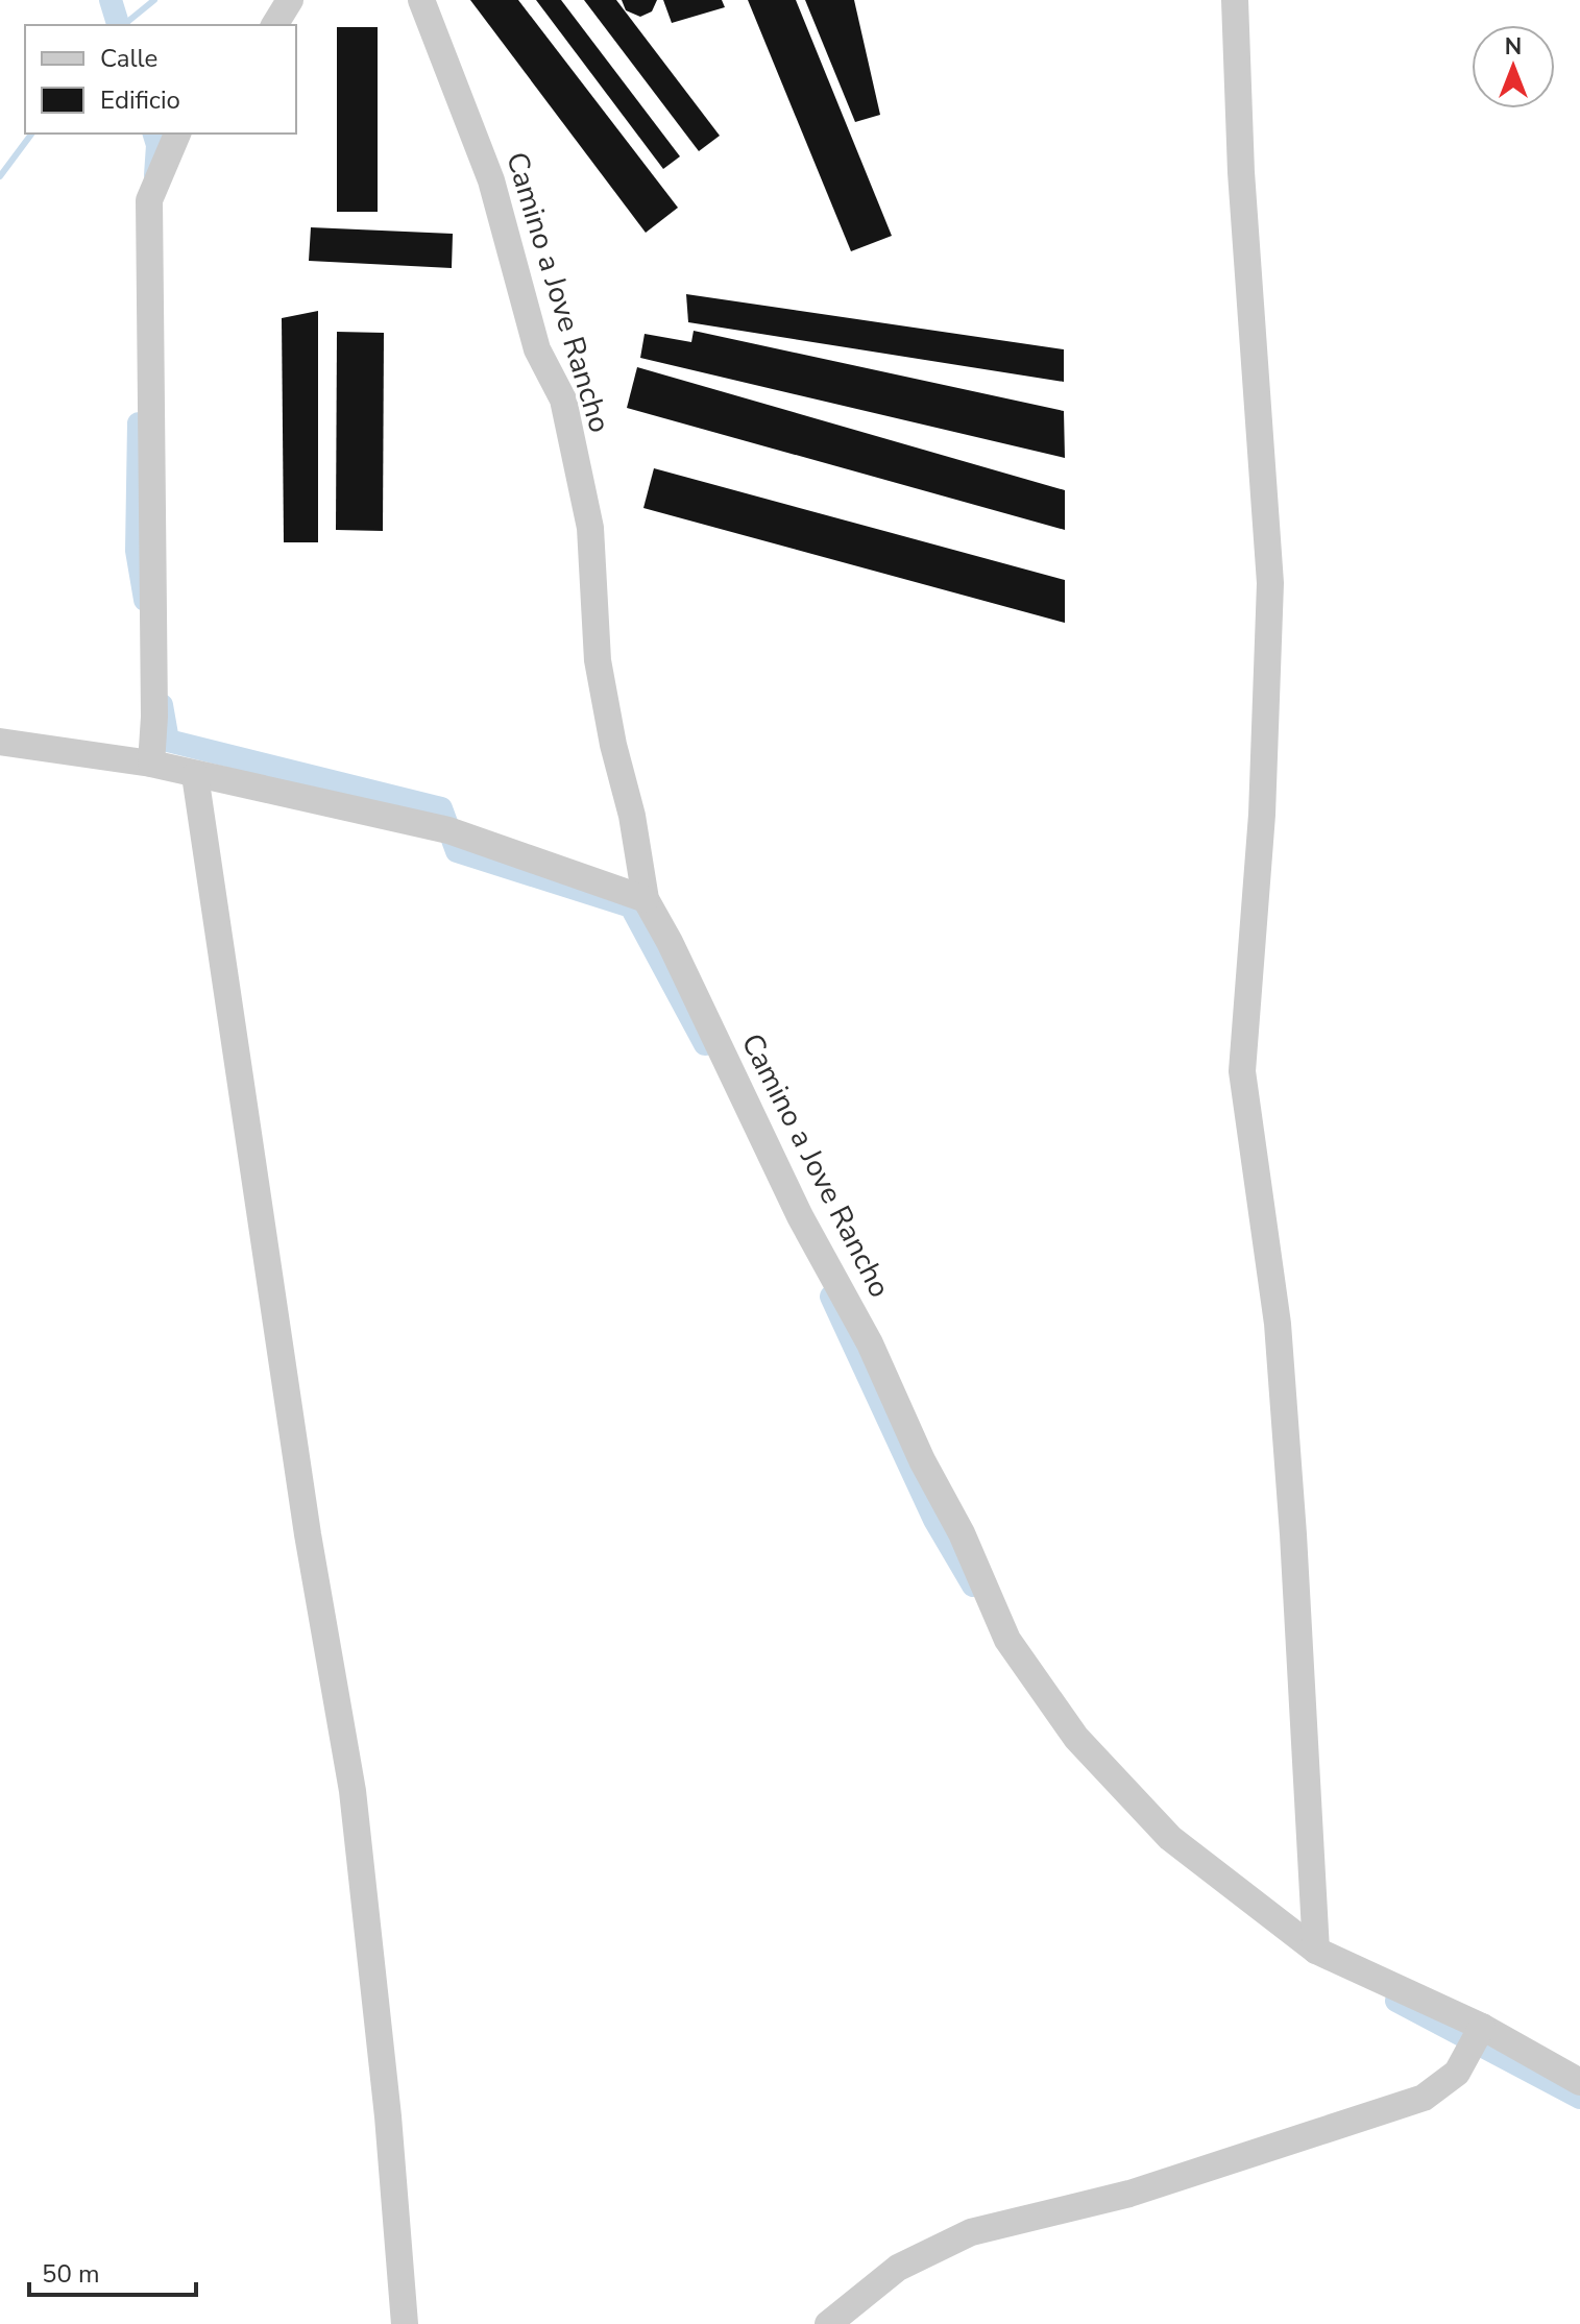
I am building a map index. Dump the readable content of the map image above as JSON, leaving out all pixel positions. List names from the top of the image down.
{
  "streets": {
    "street": ["Camino a Jove Rancho"]
  },
  "legend": ["Calle", "Edificio"],
  "scale_bar": "50 m",
  "north": "top"
}
